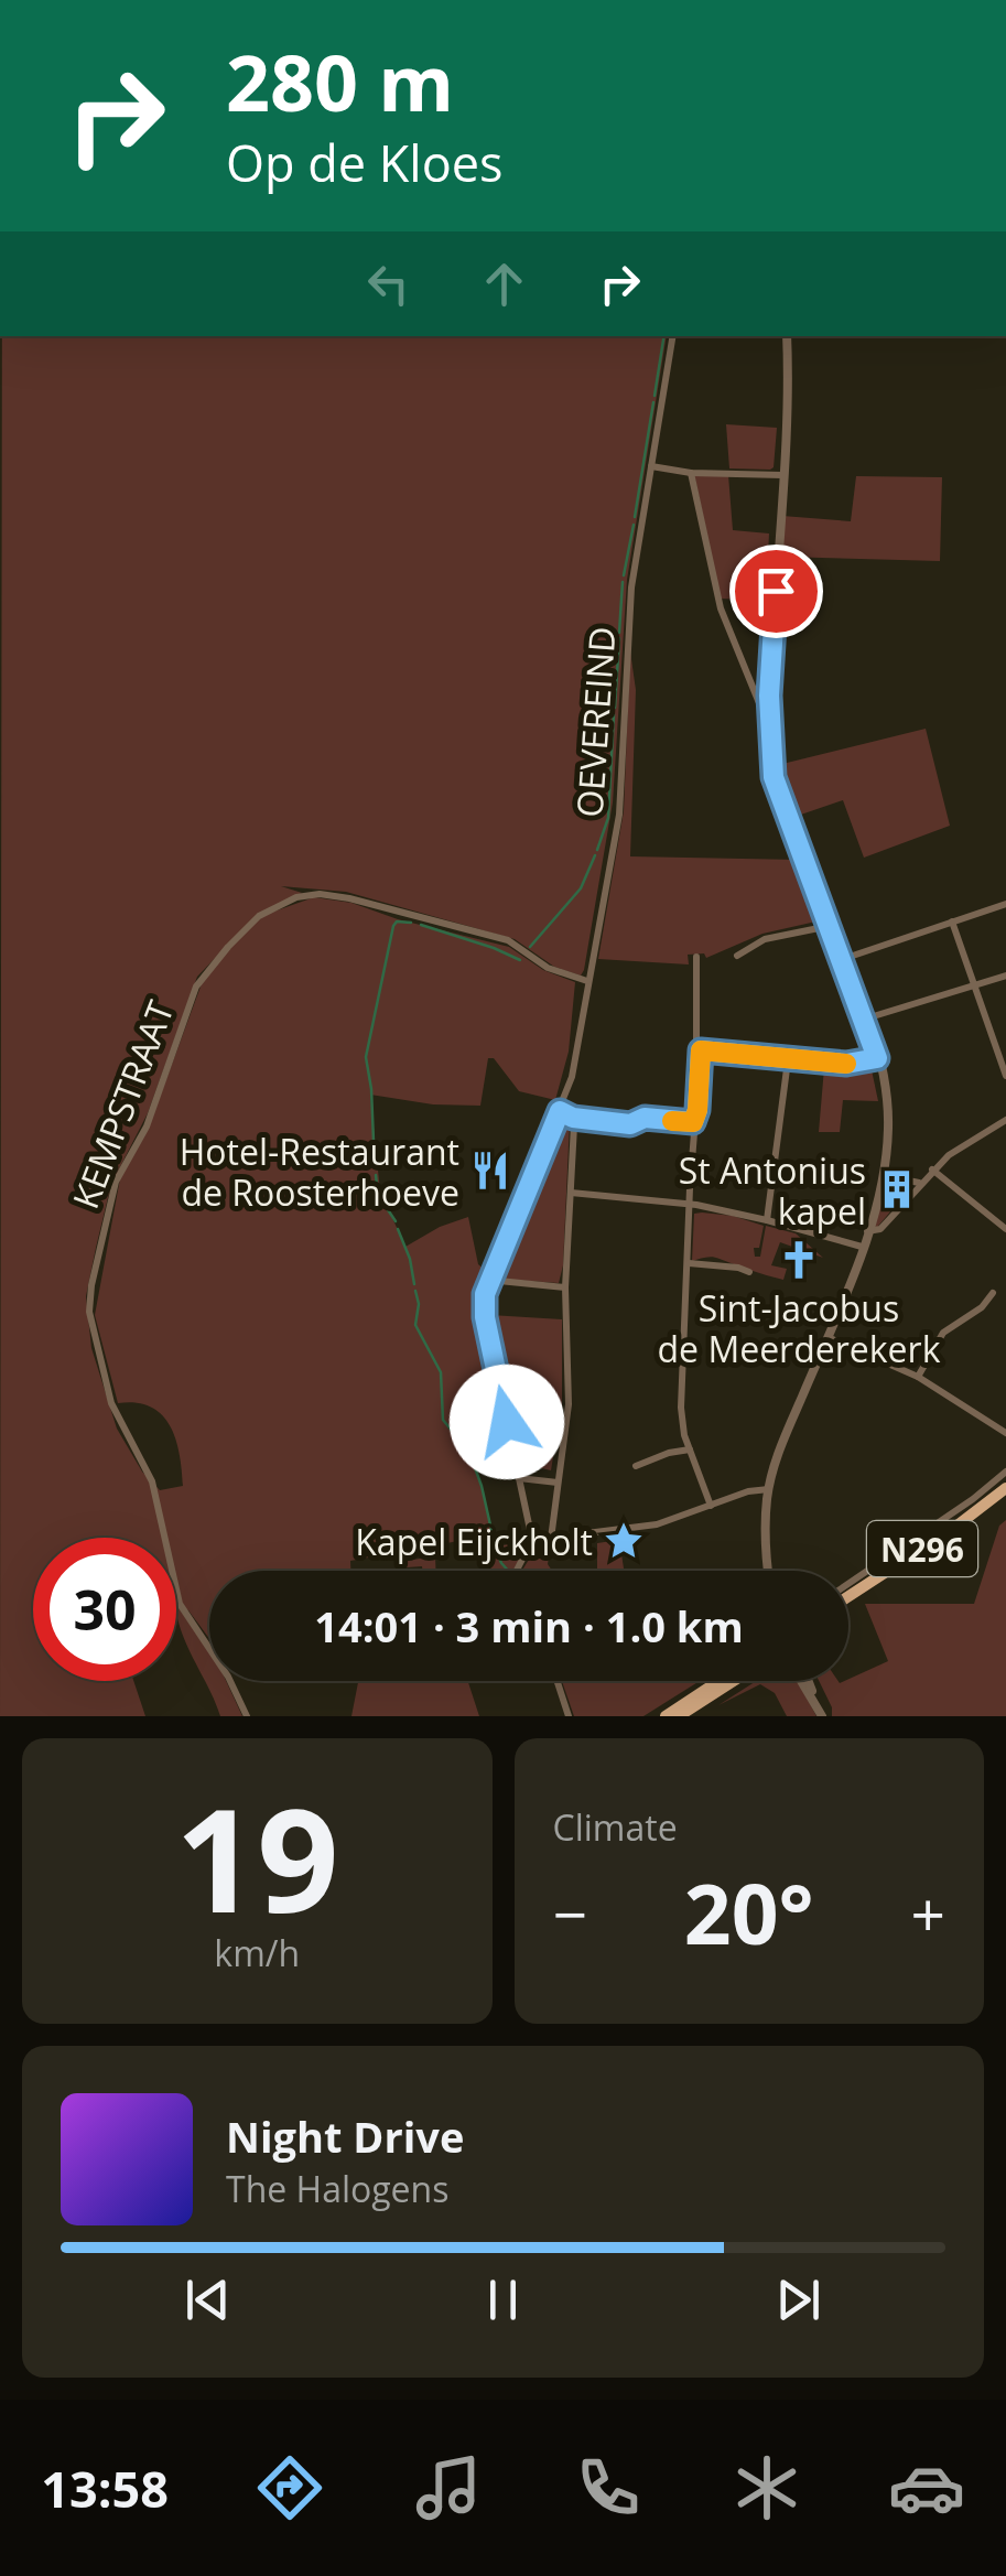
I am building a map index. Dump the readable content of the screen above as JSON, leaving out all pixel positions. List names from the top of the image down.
{
  "streets": {
    "main road": ["N296"],
    "street": ["OEVEREIND", "KEMPSTRAAT"]
  },
  "crossings": [
    ["OEVEREIND", "KEMPSTRAAT"]
  ],
  "places": {
    "restaurant": ["Hotel-Restaurant de Roosterhoeve"],
    "building": ["St Antonius kapel"],
    "church": ["Sint-Jacobus de Meerderekerk"],
    "place": ["Kapel Eijckholt"]
  },
  "page": {
    "turn": ["280 m", "Op de Kloes"],
    "limit": "30",
    "trip": "14:01 · 3 min · 1.0 km",
    "tile": [
      ["19", "km/h"],
      "Climate"
    ],
    "heat": ["−", "20°", "+"],
    "song": ["Night Drive", "The Halogens"],
    "tabs": "13:58"
  }
}
